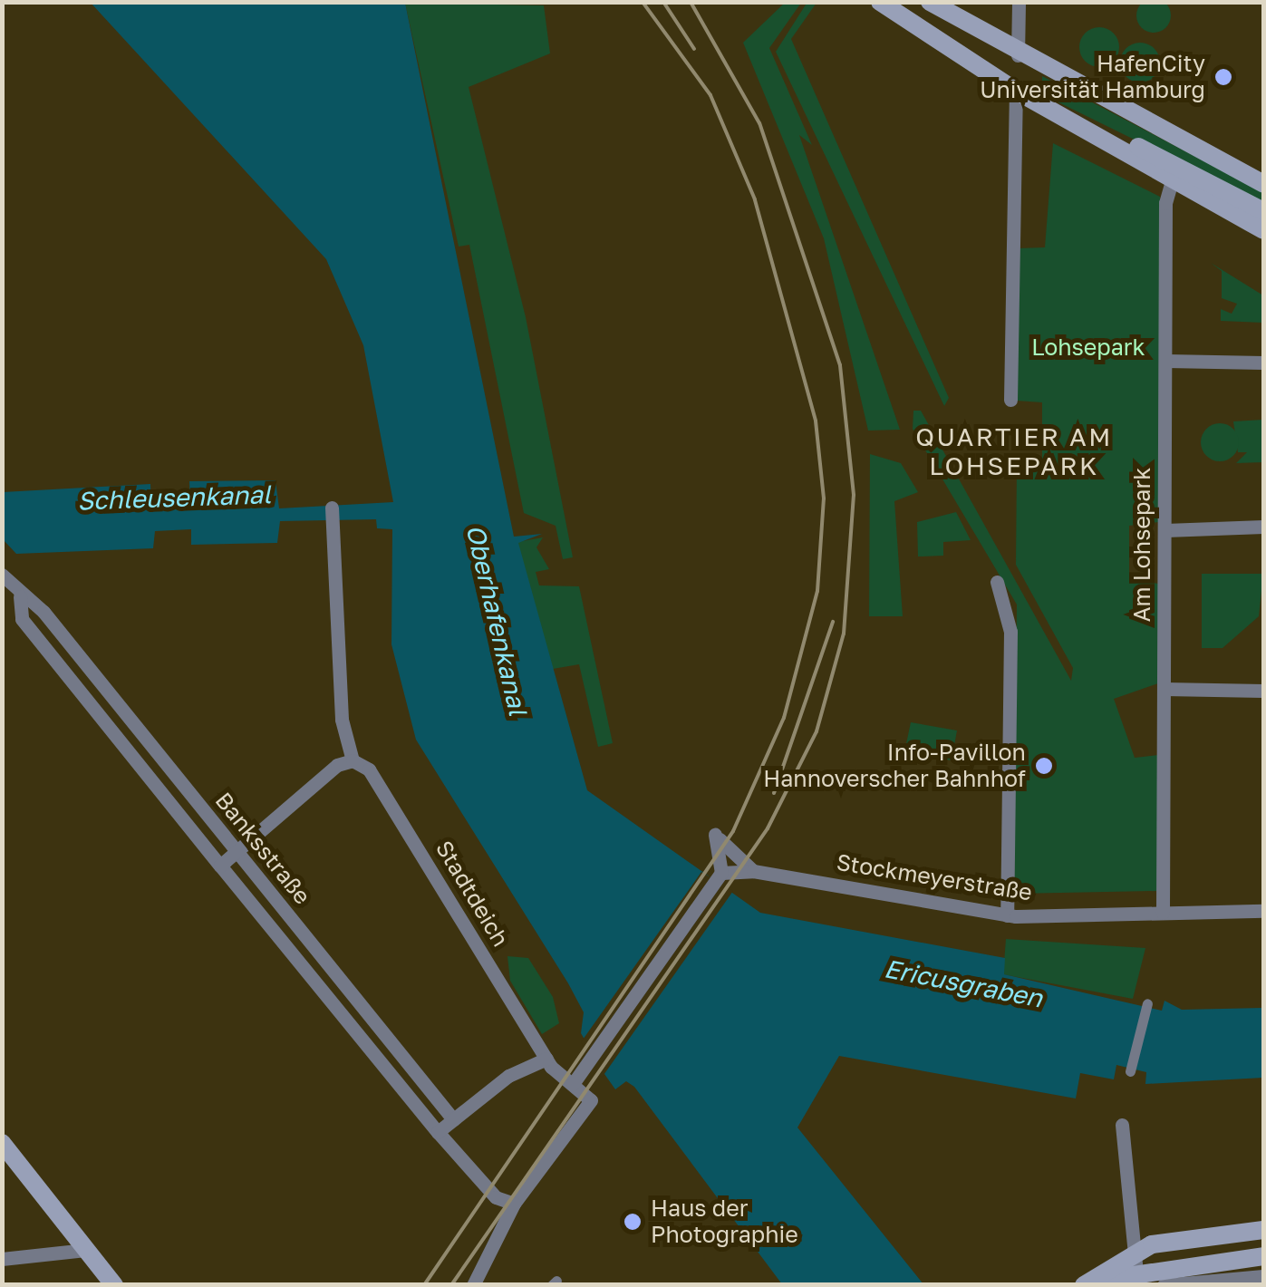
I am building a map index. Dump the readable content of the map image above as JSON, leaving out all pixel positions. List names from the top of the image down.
{
  "streets": {
    "street": [
      "Am Lohsepark",
      "Banksstraße",
      "Stockmeyerstraße",
      "Stadtdeich"
    ]
  },
  "crossings": [
    ["Am Lohsepark", "Stockmeyerstraße"],
    ["Banksstraße", "Stadtdeich"]
  ],
  "districts": ["QUARTIER AM LOHSEPARK"],
  "water": ["Schleusenkanal", "Oberhafenkanal", "Ericusgraben"],
  "parks": ["Lohsepark"],
  "places": ["HafenCity Universität Hamburg", "Info-Pavillon Hannoverscher Bahnhof", "Haus der Photographie"]
}
